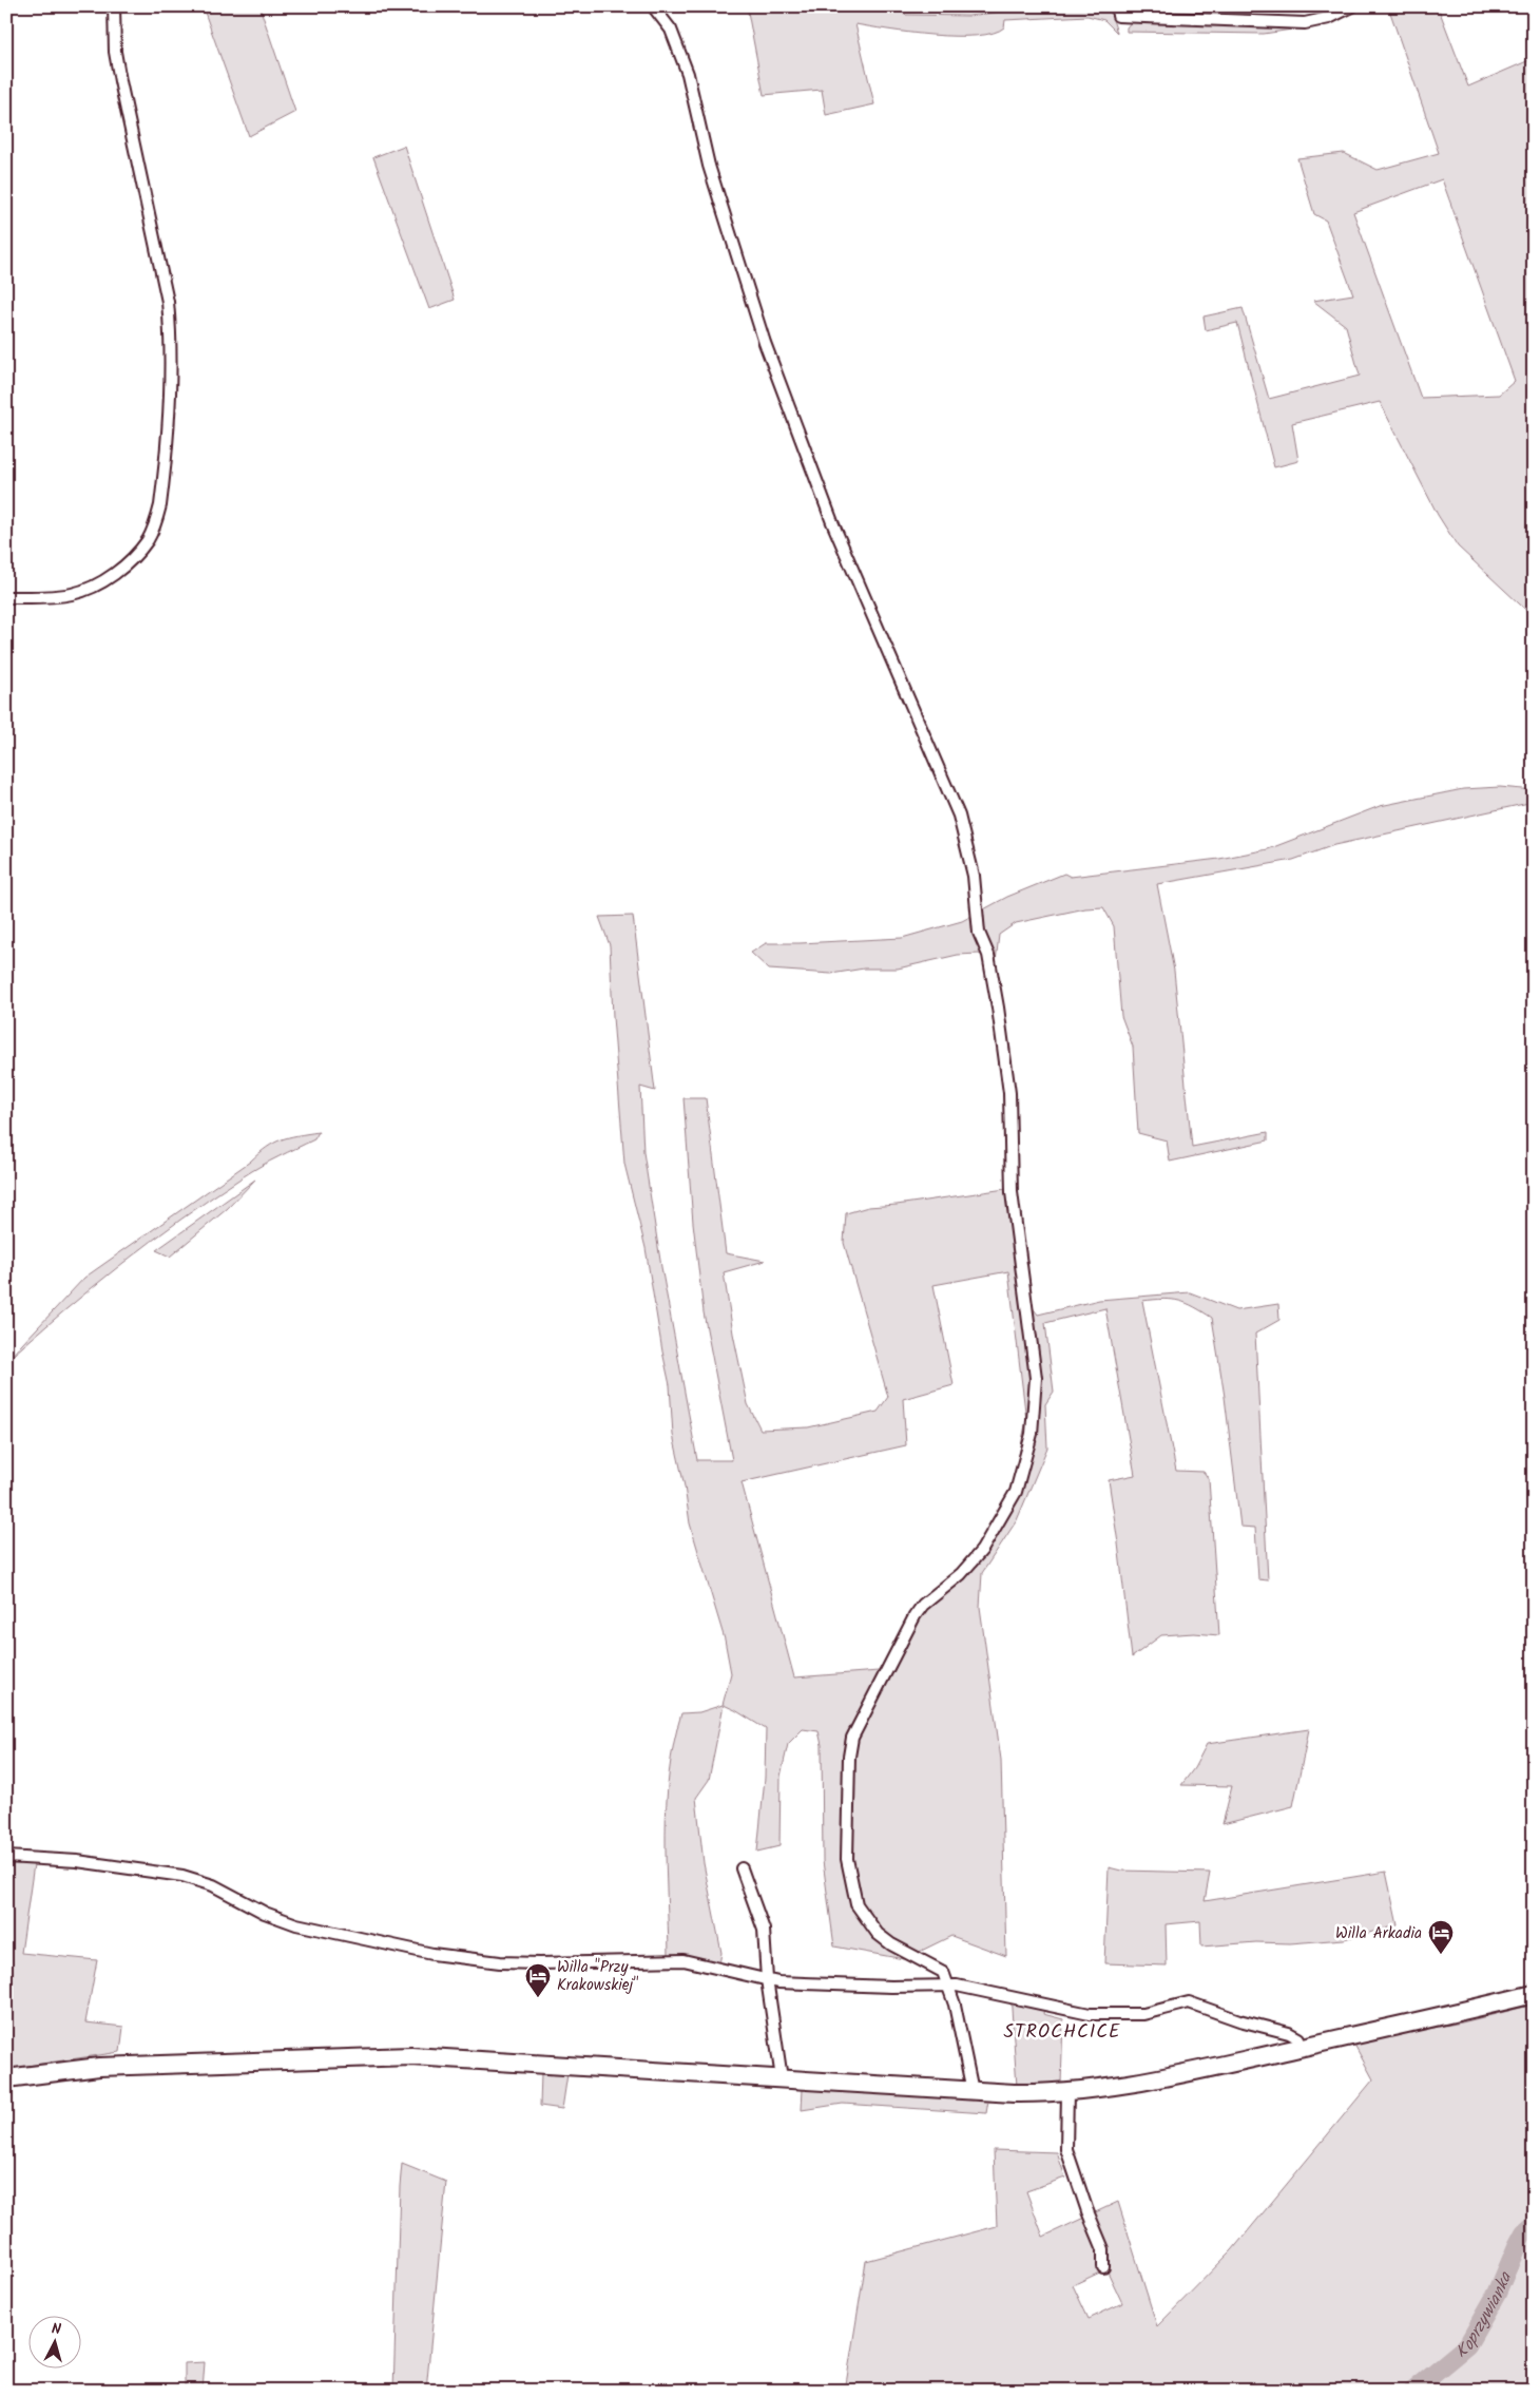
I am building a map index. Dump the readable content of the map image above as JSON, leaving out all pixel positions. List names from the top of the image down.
{
  "districts": ["STROCHCICE"],
  "water": ["Koprzywianka"],
  "places": {
    "hotel": ["Willa Arkadia", "Willa \"Przy Krakowskiej\""]
  },
  "north": "top"
}
